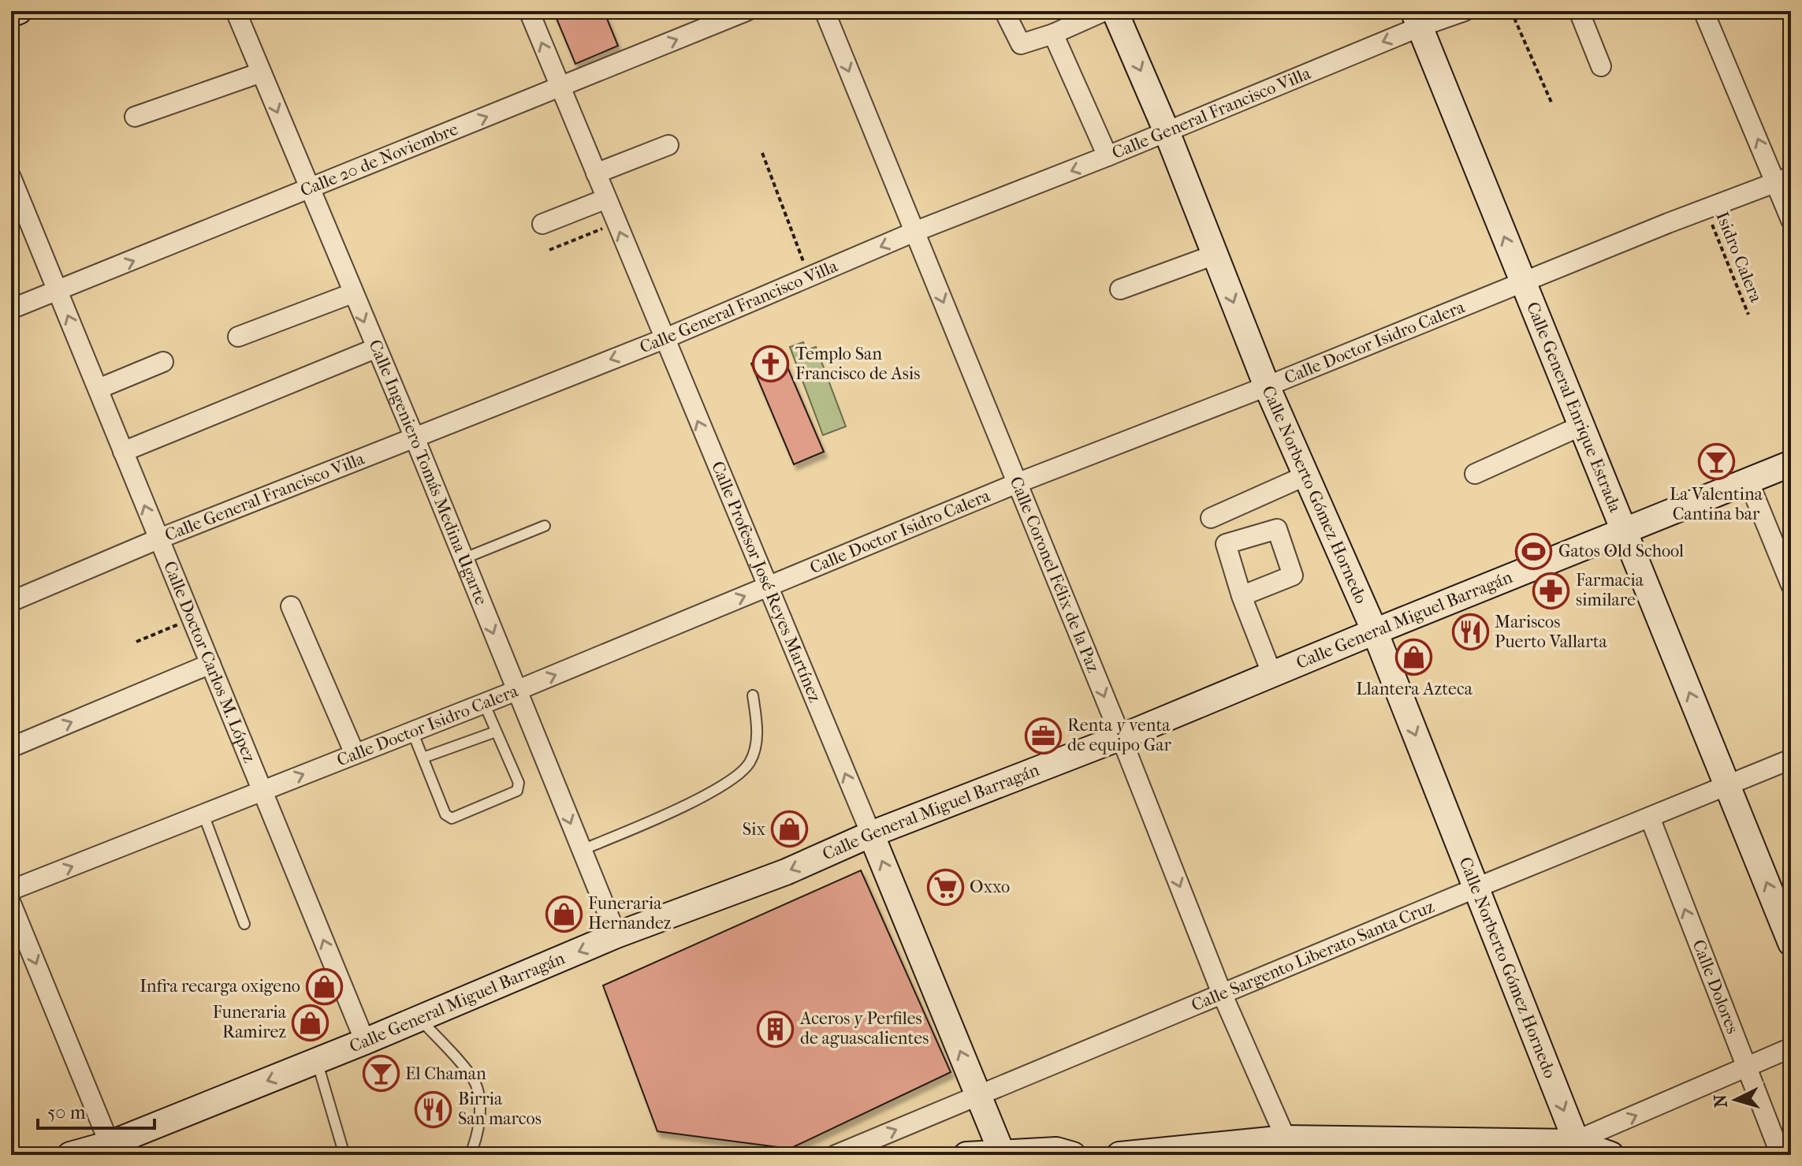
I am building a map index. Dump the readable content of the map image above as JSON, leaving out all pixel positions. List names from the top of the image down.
{
  "streets": {
    "main road": [
      "Calle General Enrique Estrada",
      "Calle Norberto Gómez Hornedo",
      "Calle Profesor José Reyes Martínez",
      "Calle General Miguel Barragán"
    ],
    "street": [
      "Calle General Francisco Villa",
      "Calle 20 de Noviembre",
      "Calle Doctor Isidro Calera",
      "Calle Ingeniero Tomás Medina Ugarte",
      "Calle Coronel Félix de la Paz",
      "Calle Doctor Carlos M. López",
      "Calle Sargento Liberato Santa Cruz",
      "Calle Dolores"
    ],
    "path": ["Isidro Calera"]
  },
  "crossings": [
    ["Calle General Francisco Villa", "Calle General Enrique Estrada"],
    ["Calle General Francisco Villa", "Calle Ingeniero Tomás Medina Ugarte"],
    ["Calle General Francisco Villa", "Calle Norberto Gómez Hornedo"],
    ["Calle General Francisco Villa", "Calle Coronel Félix de la Paz"],
    ["Calle General Francisco Villa", "Calle Profesor José Reyes Martínez"],
    ["Calle General Francisco Villa", "Calle Doctor Carlos M. López"],
    ["Calle 20 de Noviembre", "Calle Ingeniero Tomás Medina Ugarte"],
    ["Calle 20 de Noviembre", "Calle Profesor José Reyes Martínez"],
    ["Calle 20 de Noviembre", "Calle Doctor Carlos M. López"],
    ["Isidro Calera", "Calle Doctor Isidro Calera"],
    ["Calle Doctor Isidro Calera", "Calle General Enrique Estrada"],
    ["Calle Doctor Isidro Calera", "Calle Ingeniero Tomás Medina Ugarte"],
    ["Calle Doctor Isidro Calera", "Calle Norberto Gómez Hornedo"],
    ["Calle Doctor Isidro Calera", "Calle Coronel Félix de la Paz"],
    ["Calle Doctor Isidro Calera", "Calle Profesor José Reyes Martínez"],
    ["Calle Doctor Isidro Calera", "Calle Doctor Carlos M. López"],
    ["Calle General Enrique Estrada", "Calle General Miguel Barragán"],
    ["Calle General Enrique Estrada", "Calle Sargento Liberato Santa Cruz"],
    ["Calle Ingeniero Tomás Medina Ugarte", "Calle General Miguel Barragán"],
    ["Calle Norberto Gómez Hornedo", "Calle General Miguel Barragán"],
    ["Calle Norberto Gómez Hornedo", "Calle Sargento Liberato Santa Cruz"],
    ["Calle Coronel Félix de la Paz", "Calle General Miguel Barragán"],
    ["Calle Coronel Félix de la Paz", "Calle Sargento Liberato Santa Cruz"],
    ["Calle Profesor José Reyes Martínez", "Calle General Miguel Barragán"],
    ["Calle Profesor José Reyes Martínez", "Calle Sargento Liberato Santa Cruz"],
    ["Calle General Miguel Barragán", "Calle Doctor Carlos M. López"],
    ["Calle Sargento Liberato Santa Cruz", "Calle Dolores"]
  ],
  "one_way": [
    "Calle General Francisco Villa",
    "Calle General Enrique Estrada",
    "Calle Ingeniero Tomás Medina Ugarte",
    "Calle Norberto Gómez Hornedo",
    "Calle Coronel Félix de la Paz",
    "Calle Profesor José Reyes Martínez",
    "Calle General Miguel Barragán",
    "Calle Doctor Carlos M. López",
    "Calle Dolores"
  ],
  "places": {
    "church": ["Templo San Francisco de Asis"],
    "bar": ["La Valentina Cantina bar", "El Chaman"],
    "sports": ["Gatos Old School"],
    "pharmacy": ["Farmacia similare"],
    "restaurant": ["Mariscos Puerto Vallarta", "Birria San marcos"],
    "shop": [
      "Llantera Azteca",
      "Six",
      "Funeraria Hernandez",
      "Infra recarga oxigeno",
      "Funeraria Ramirez"
    ],
    "office": ["Renta y venta de equipo Gar"],
    "supermarket": ["Oxxo"],
    "building": ["Aceros y Perfiles de aguascalientes"]
  },
  "scale_bar": "50 m",
  "north": "left"
}
